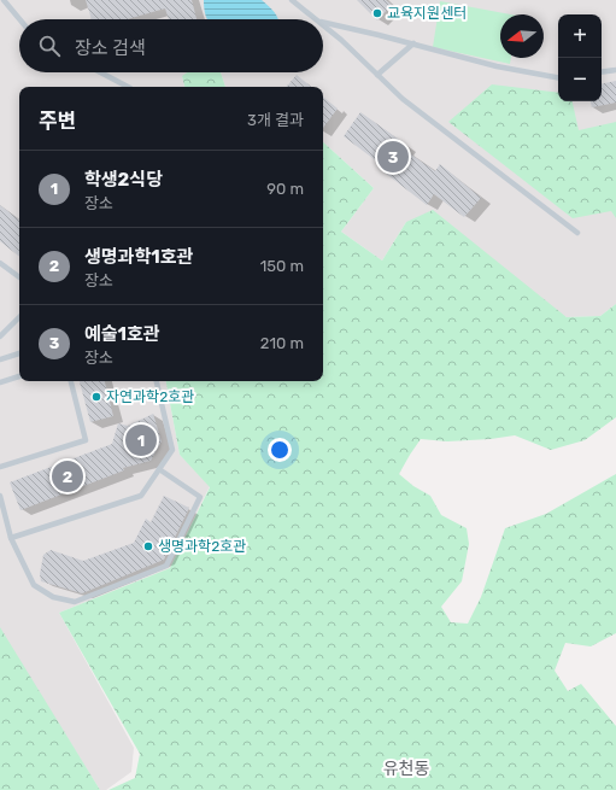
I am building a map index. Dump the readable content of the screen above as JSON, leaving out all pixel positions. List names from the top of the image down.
{
  "districts": ["유천동"],
  "places": ["교육지원센터", "자연과학2호관", "생명과학2호관"],
  "north": "left",
  "page": {
    "map_buttons": ["+", "−"],
    "search": "장소 검색",
    "heading": ["주변", "3개 결과"],
    "pins": ["3", "1", "2"],
    "list": [
      {
        "mark": "1",
        "name": "학생2식당",
        "note": "장소",
        "value": "90 m"
      },
      {
        "mark": "2",
        "name": "생명과학1호관",
        "note": "장소",
        "value": "150 m"
      },
      {
        "mark": "3",
        "name": "예술1호관",
        "note": "장소",
        "value": "210 m"
      }
    ]
  }
}
